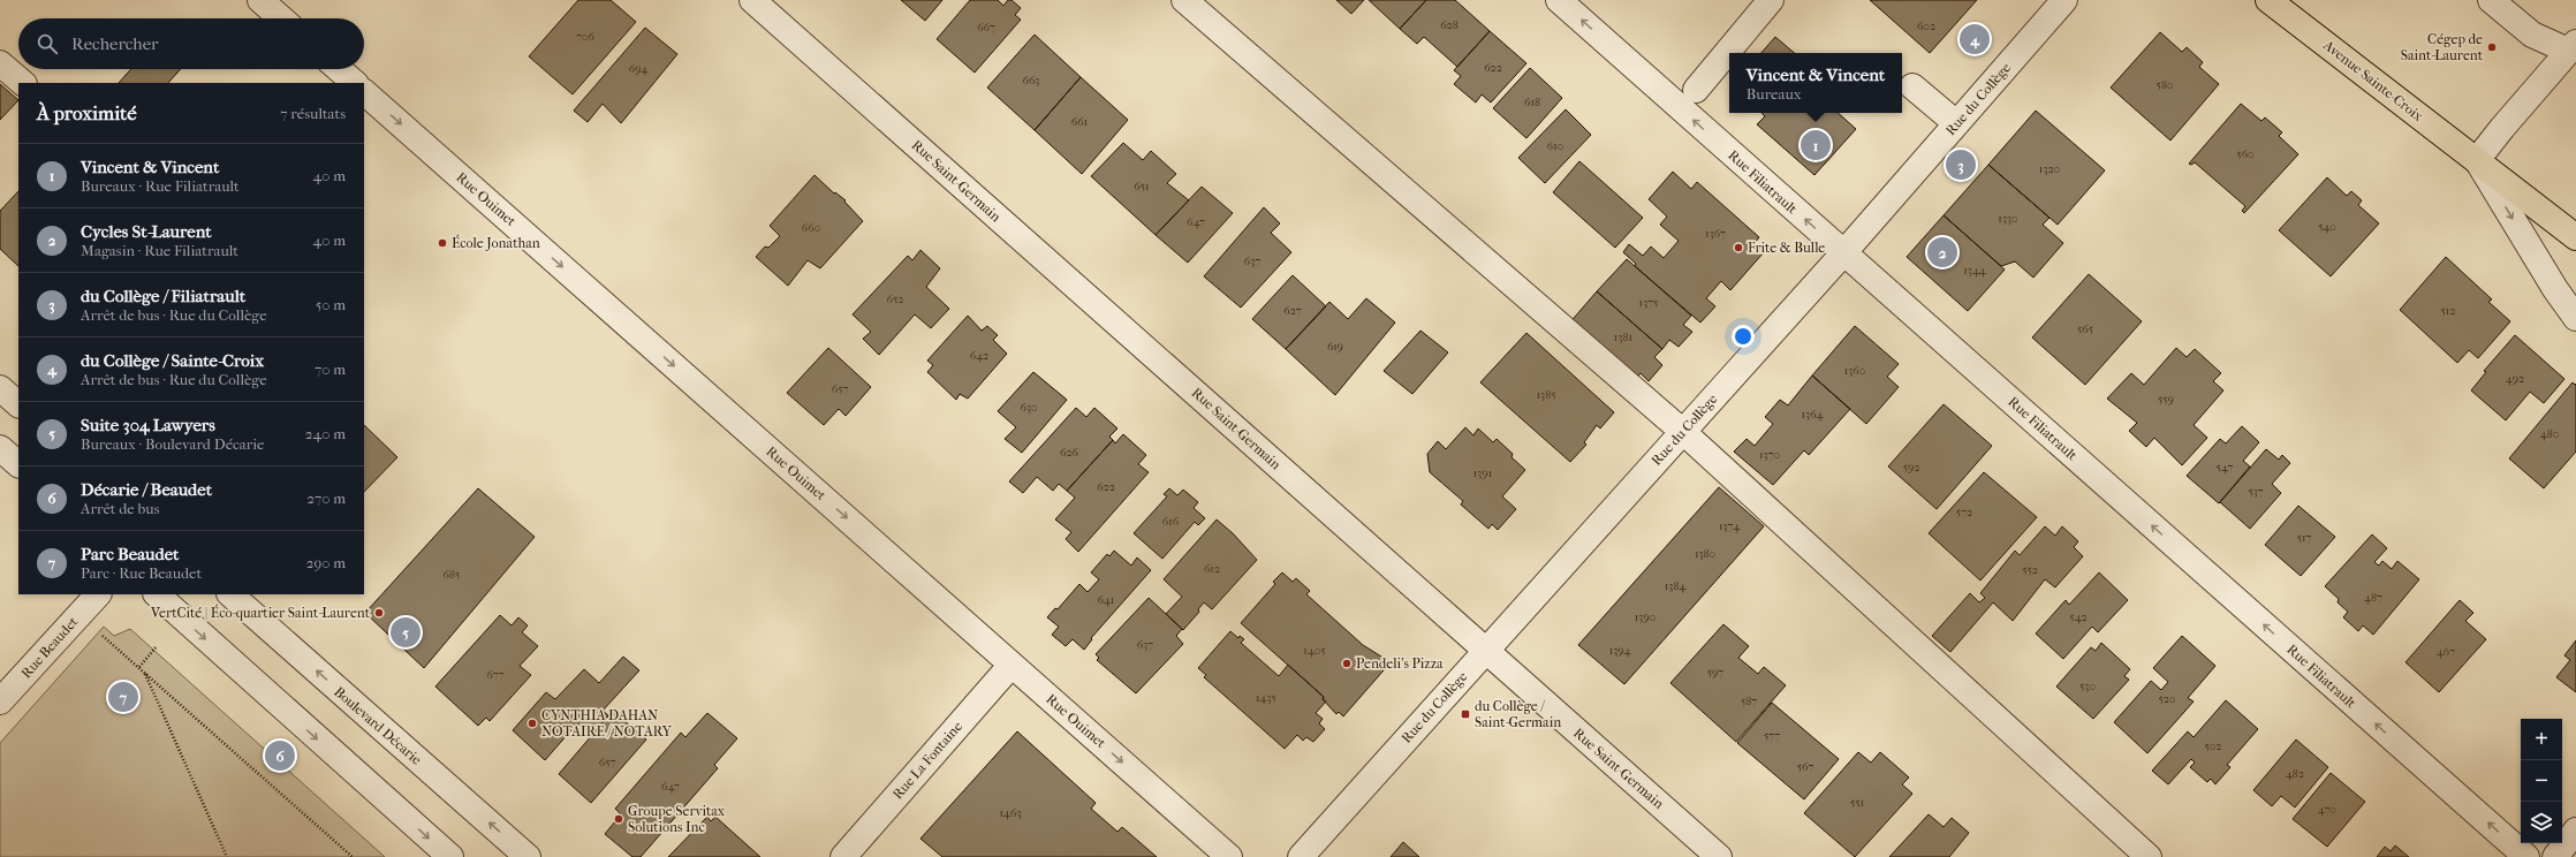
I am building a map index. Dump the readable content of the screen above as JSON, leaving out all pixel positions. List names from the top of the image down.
{
  "streets": {
    "main road": ["Avenue Sainte-Croix"],
    "street": [
      "Rue du Collège",
      "Rue Saint-Germain",
      "Rue Filiatrault",
      "Rue Ouimet",
      "Rue Beaudet",
      "Boulevard Décarie",
      "Rue La Fontaine"
    ]
  },
  "crossings": [
    ["Rue du Collège", "Rue Saint-Germain"],
    ["Rue du Collège", "Rue Filiatrault"],
    ["Rue Ouimet", "Rue La Fontaine"]
  ],
  "one_way": ["Rue Filiatrault", "Rue Ouimet"],
  "places": {
    "other": [
      "Cégep de Saint-Laurent",
      "École Jonathan",
      "Frite & Bulle",
      "VertCité | Éco-quartier Saint-Laurent",
      "Pendeli's Pizza",
      "CYNTHIA DAHAN NOTAIRE / NOTARY",
      "Groupe Servitax Solutions Inc"
    ],
    "transit": ["du Collège / Saint-Germain"]
  },
  "house_numbers": [
    "628",
    "602",
    "667",
    "706",
    "622",
    "694",
    "663",
    "580",
    "618",
    "661",
    "610",
    "560",
    "1320",
    "651",
    "1330",
    "647",
    "540",
    "660",
    "1367",
    "637",
    "1344",
    "652",
    "1375",
    "627",
    "512",
    "565",
    "1381",
    "619",
    "642",
    "1360",
    "492",
    "657",
    "1385",
    "559",
    "630",
    "1364",
    "480",
    "626",
    "1370",
    "592",
    "547",
    "1391",
    "622",
    "537",
    "572",
    "616",
    "1374",
    "517",
    "1380",
    "612",
    "552",
    "685",
    "1384",
    "487",
    "641",
    "1390",
    "542",
    "637",
    "1405",
    "1394",
    "467",
    "597",
    "677",
    "530",
    "1435",
    "520",
    "587",
    "577",
    "502",
    "657",
    "567",
    "482",
    "647",
    "551",
    "470",
    "1463"
  ],
  "page": {
    "search": "Rechercher",
    "pins": [
      "4",
      "1",
      "3",
      "2",
      "5",
      "7",
      "6"
    ],
    "popup": ["Vincent & Vincent", "Bureaux"],
    "heading": ["À proximité", "7 résultats"],
    "list": [
      {
        "mark": "1",
        "name": "Vincent & Vincent",
        "note": "Bureaux · Rue Filiatrault",
        "value": "40 m"
      },
      {
        "mark": "2",
        "name": "Cycles St-Laurent",
        "note": "Magasin · Rue Filiatrault",
        "value": "40 m"
      },
      {
        "mark": "3",
        "name": "du Collège / Filiatrault",
        "note": "Arrêt de bus · Rue du Collège",
        "value": "50 m"
      },
      {
        "mark": "4",
        "name": "du Collège / Sainte-Croix",
        "note": "Arrêt de bus · Rue du Collège",
        "value": "70 m"
      },
      {
        "mark": "5",
        "name": "Suite 304 Lawyers",
        "note": "Bureaux · Boulevard Décarie",
        "value": "240 m"
      },
      {
        "mark": "6",
        "name": "Décarie / Beaudet",
        "note": "Arrêt de bus",
        "value": "270 m"
      },
      {
        "mark": "7",
        "name": "Parc Beaudet",
        "note": "Parc · Rue Beaudet",
        "value": "290 m"
      }
    ],
    "map_buttons": ["+", "−"]
  }
}
